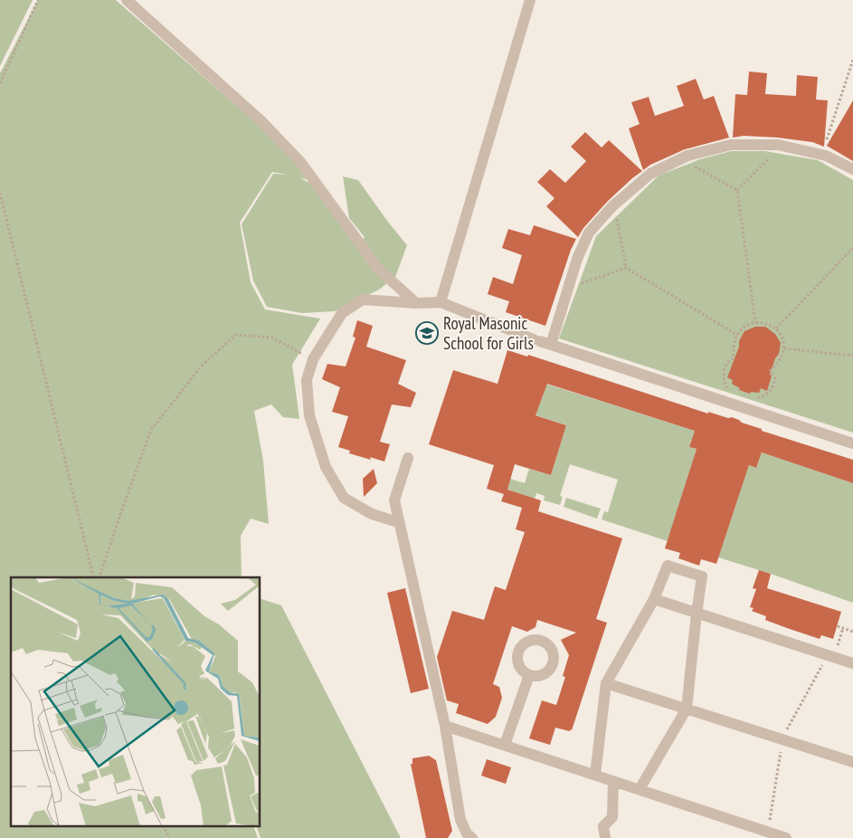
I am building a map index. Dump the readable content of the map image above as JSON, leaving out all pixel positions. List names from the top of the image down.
{
  "places": {
    "school or university": ["Royal Masonic School for Girls"]
  }
}
